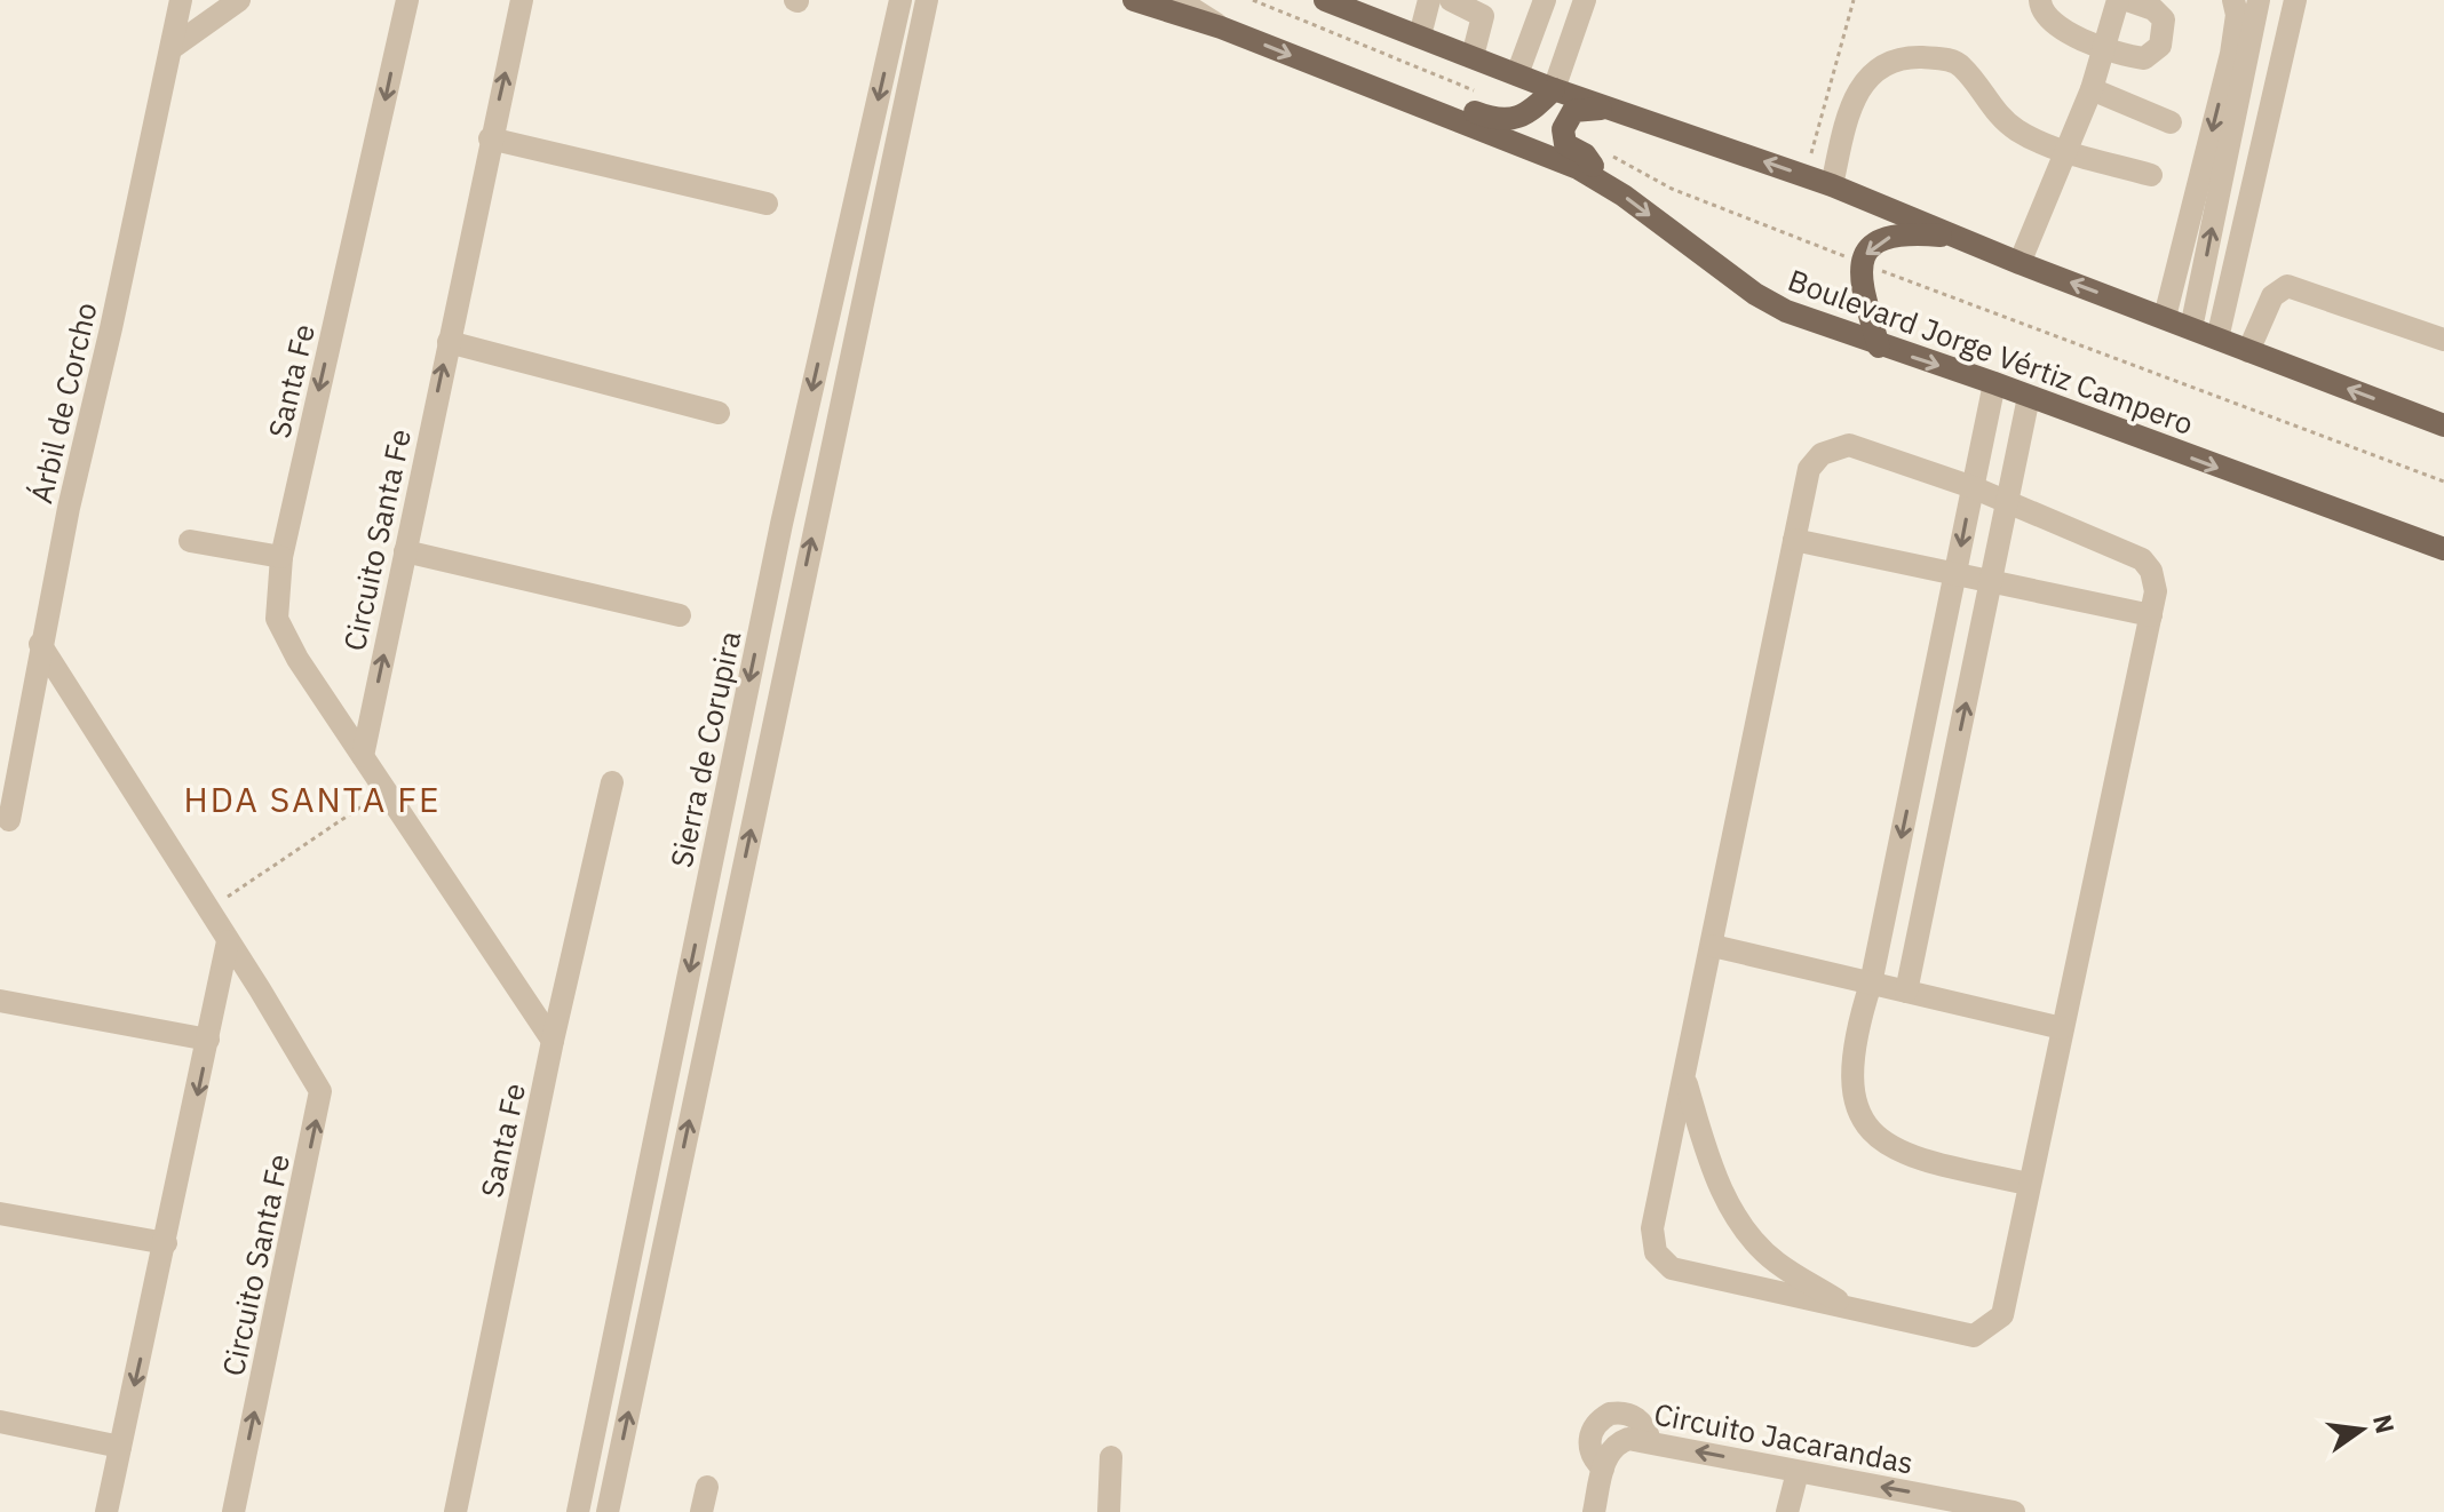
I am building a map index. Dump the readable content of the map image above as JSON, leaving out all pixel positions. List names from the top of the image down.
{
  "streets": {
    "main road": ["Boulevard Jorge Vértiz Campero"],
    "street": [
      "Santa Fe",
      "Árbil de Corcho",
      "Circuito Santa Fe",
      "Sierra de Corupira",
      "Circuito Jacarandas"
    ]
  },
  "crossings": [
    ["Santa Fe", "Circuito Santa Fe"],
    ["Árbil de Corcho", "Circuito Santa Fe"]
  ],
  "one_way": ["Santa Fe", "Circuito Jacarandas"],
  "districts": ["HDA SANTA FE"],
  "north": "right"
}
